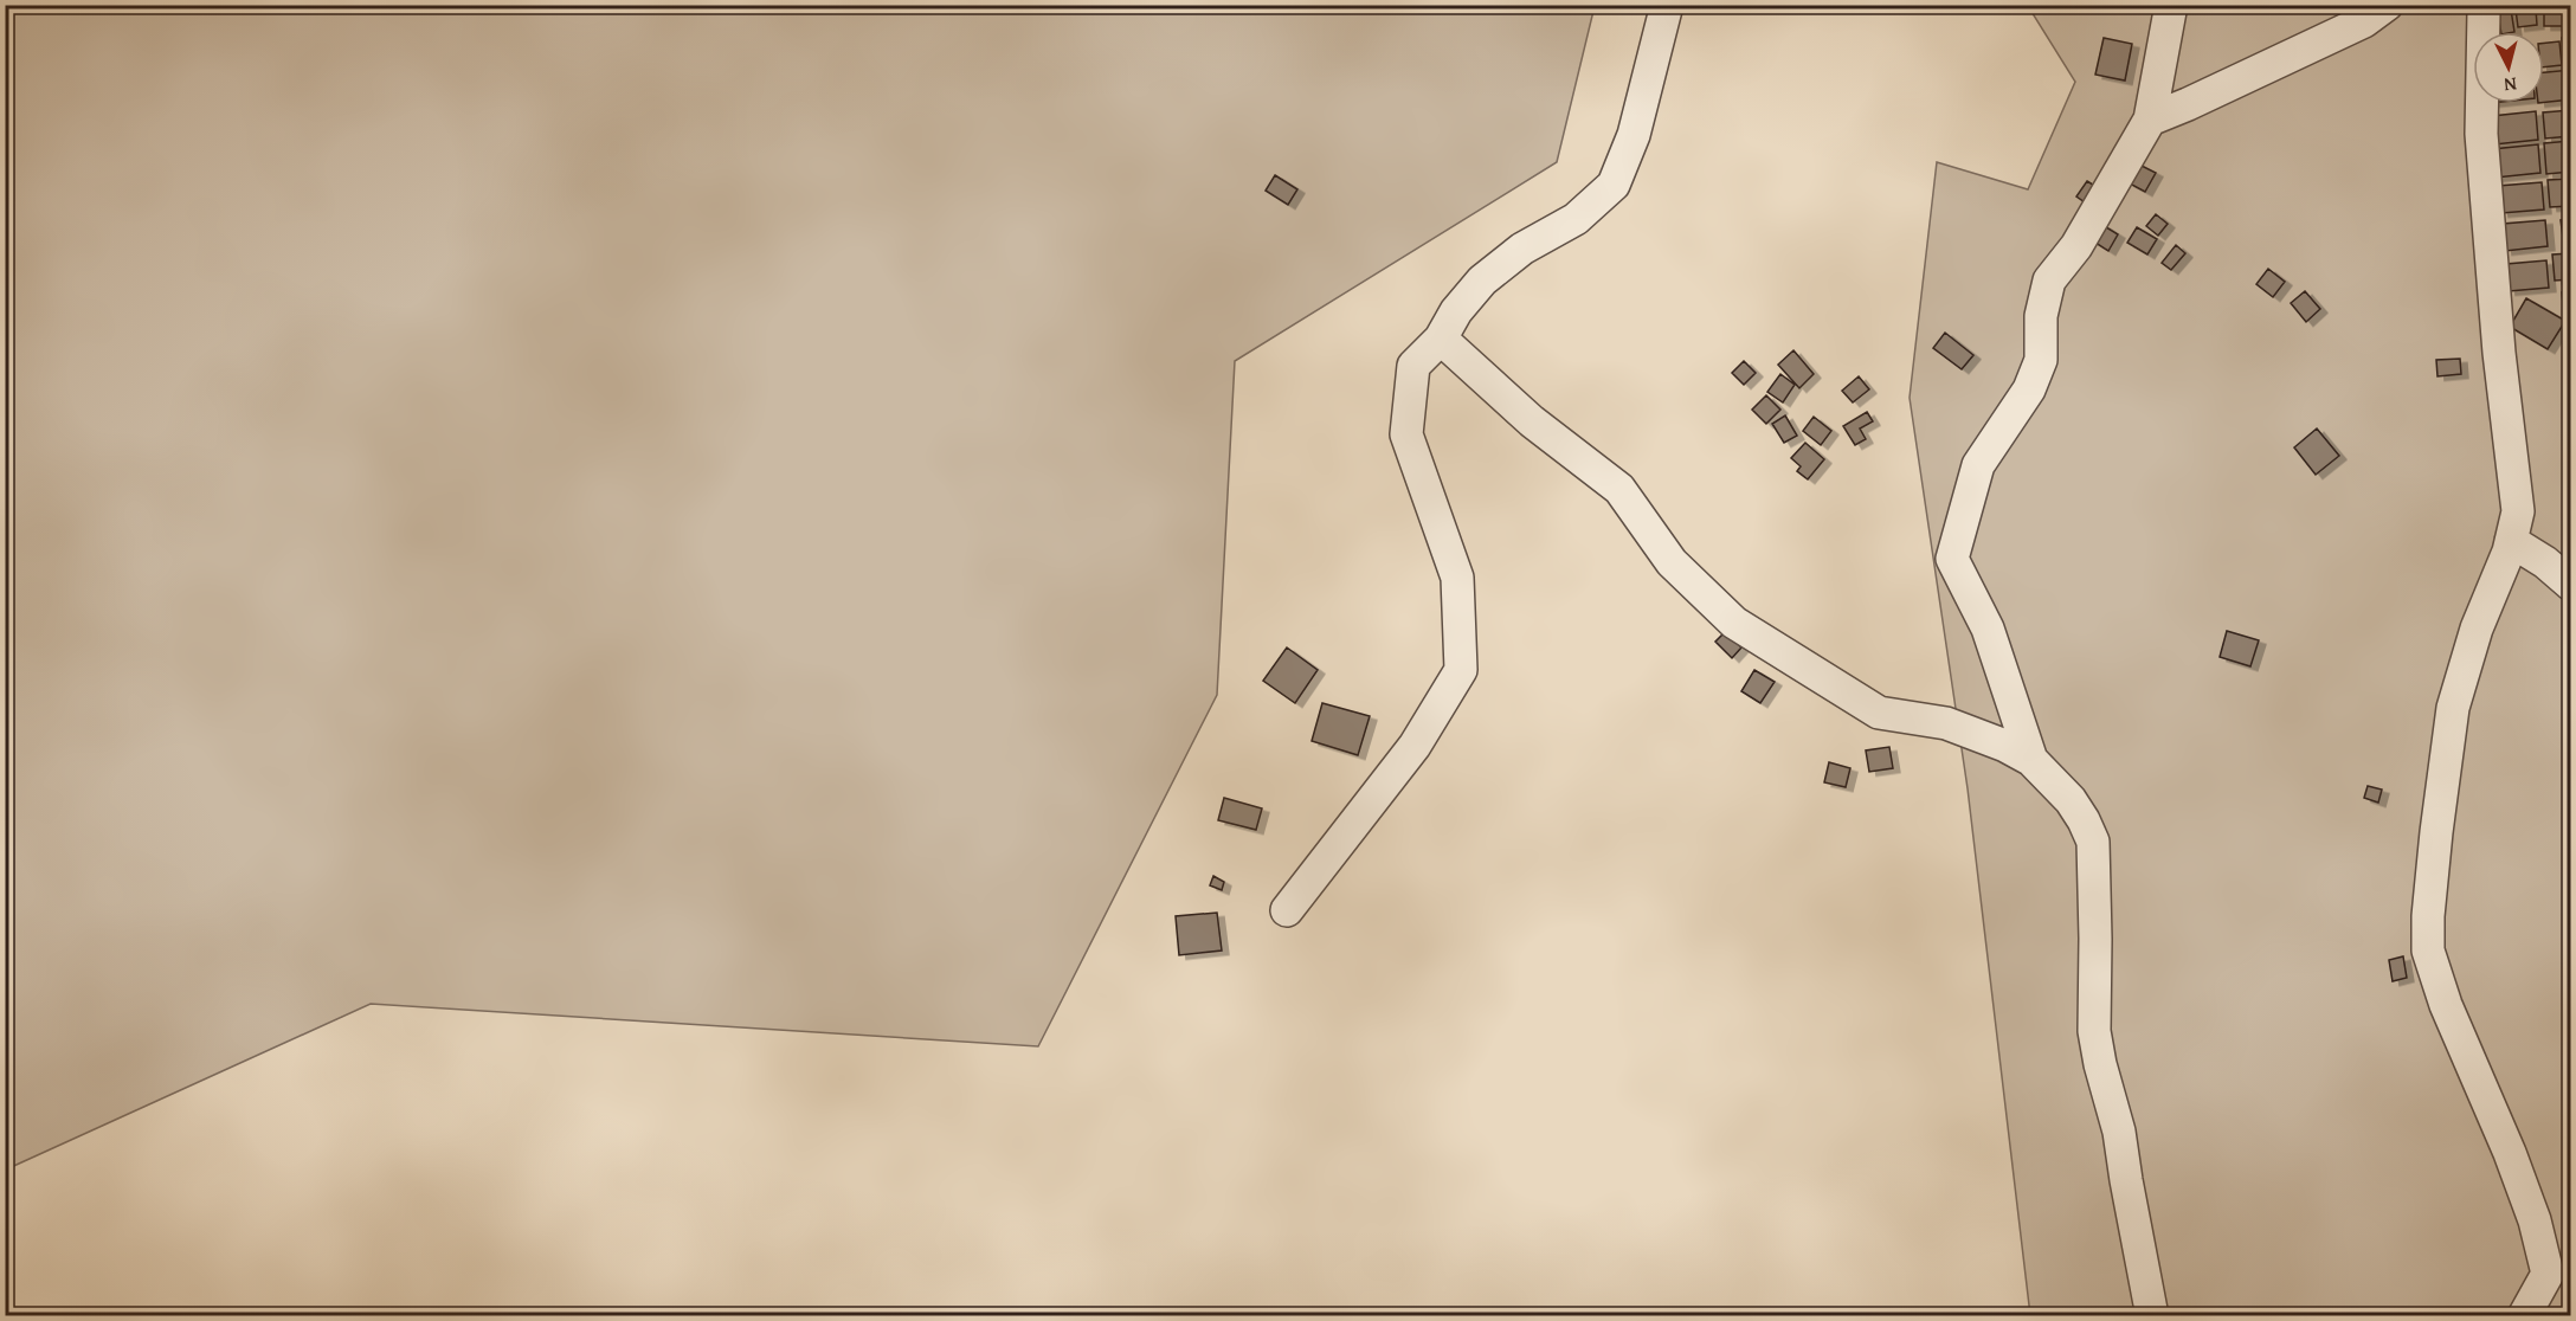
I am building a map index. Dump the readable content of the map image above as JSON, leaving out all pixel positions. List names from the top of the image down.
{
  "north": "bottom"
}
